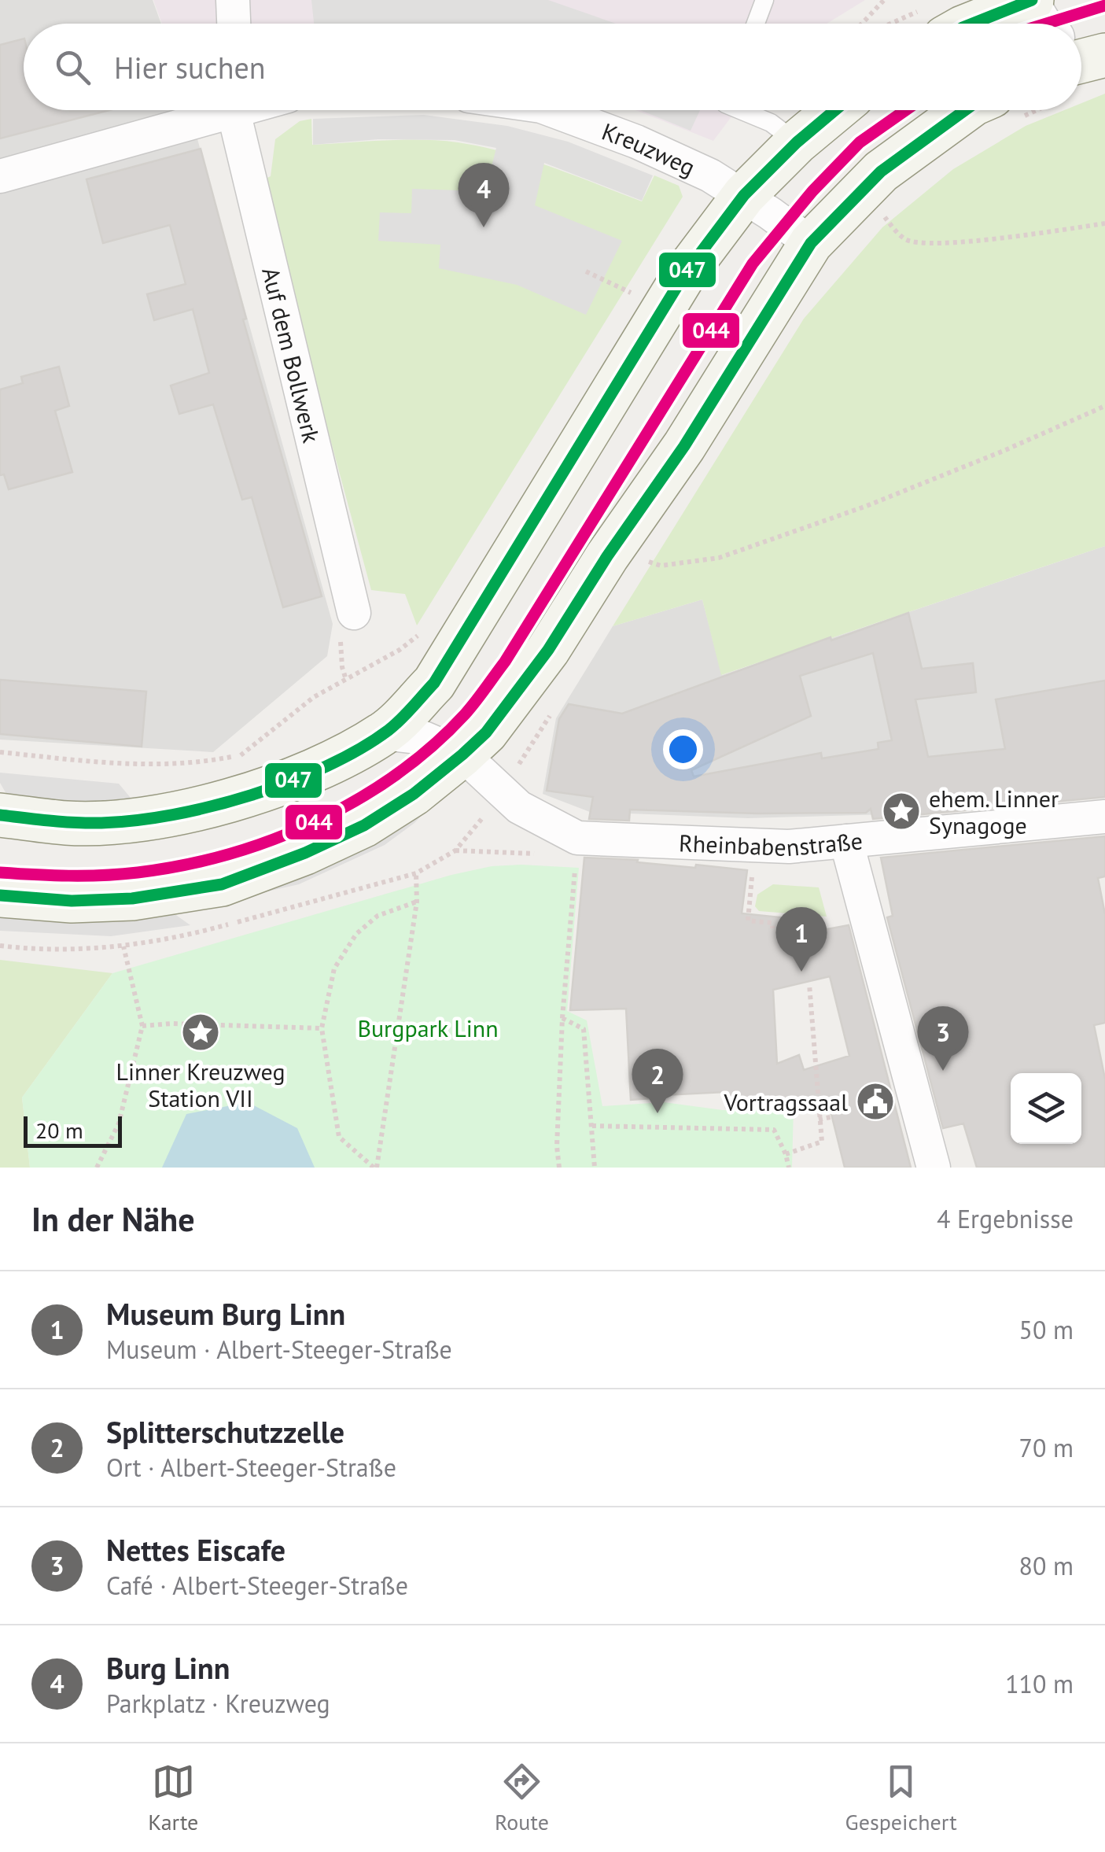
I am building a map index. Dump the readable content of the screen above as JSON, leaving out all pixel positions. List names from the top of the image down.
{
  "streets": {
    "street": ["Kreuzweg", "Auf dem Bollwerk", "Rheinbabenstraße"]
  },
  "parks": ["Burgpark Linn"],
  "places": {
    "place": ["ehem. Linner Synagoge", "Linner Kreuzweg Station VII"],
    "public building": ["Vortragssaal"]
  },
  "lines": ["transit line 047", "transit line 044"],
  "scale_bar": "20 m",
  "page": {
    "search": "Hier suchen",
    "pins": [
      "4",
      "1",
      "3",
      "2"
    ],
    "scale": "20 m",
    "heading": ["In der Nähe", "4 Ergebnisse"],
    "list": [
      {
        "mark": "1",
        "name": "Museum Burg Linn",
        "note": "Museum · Albert-Steeger-Straße",
        "value": "50 m"
      },
      {
        "mark": "2",
        "name": "Splitterschutzzelle",
        "note": "Ort · Albert-Steeger-Straße",
        "value": "70 m"
      },
      {
        "mark": "3",
        "name": "Nettes Eiscafe",
        "note": "Café · Albert-Steeger-Straße",
        "value": "80 m"
      },
      {
        "mark": "4",
        "name": "Burg Linn",
        "note": "Parkplatz · Kreuzweg",
        "value": "110 m"
      }
    ],
    "nav": ["Karte", "Route", "Gespeichert"]
  }
}
